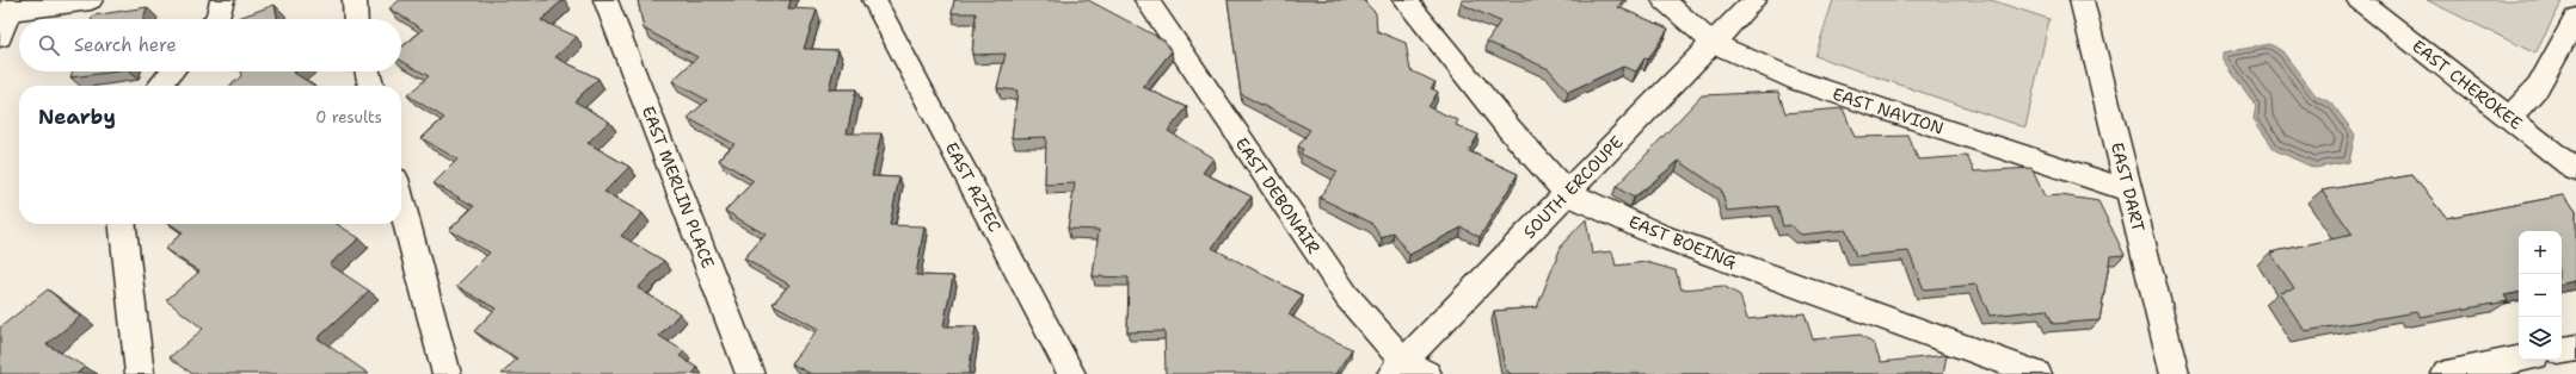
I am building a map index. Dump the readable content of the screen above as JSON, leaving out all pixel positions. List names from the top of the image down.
{
  "streets": {
    "main road": [
      "EAST CHEROKEE",
      "EAST NAVION",
      "EAST MERLIN PLACE",
      "EAST AZTEC",
      "SOUTH ERCOUPE",
      "EAST DART",
      "EAST DEBONAIR",
      "EAST BOEING"
    ]
  },
  "crossings": [
    ["EAST NAVION", "SOUTH ERCOUPE"],
    ["EAST NAVION", "EAST DART"],
    ["SOUTH ERCOUPE", "EAST DEBONAIR"],
    ["SOUTH ERCOUPE", "EAST BOEING"]
  ],
  "page": {
    "search": "Search here",
    "heading": ["Nearby", "0 results"],
    "map_buttons": ["+", "−"]
  }
}
